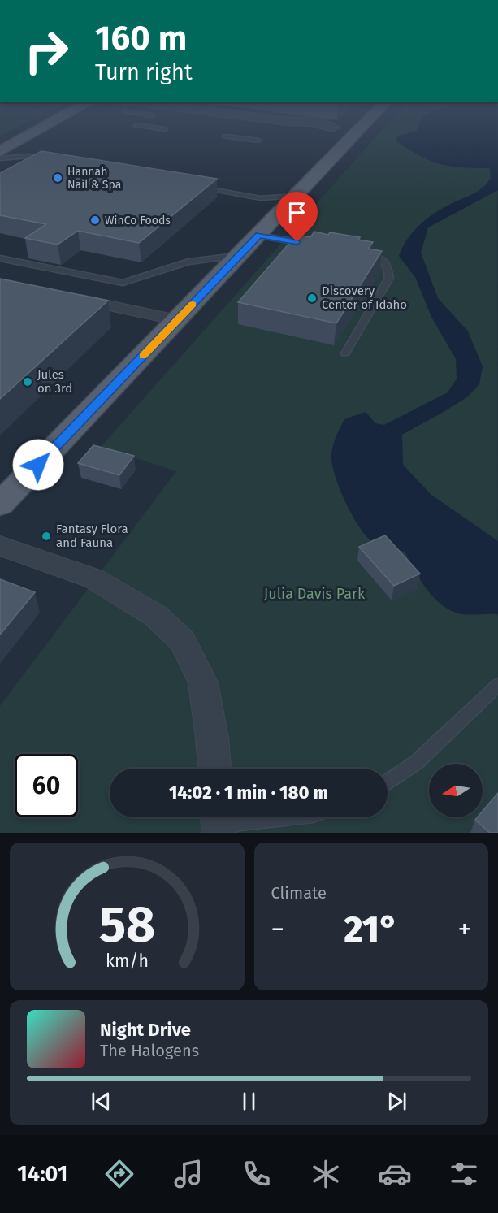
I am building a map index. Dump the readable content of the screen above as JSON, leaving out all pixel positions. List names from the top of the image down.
{
  "parks": ["Julia Davis Park"],
  "places": [
    "Hannah Nail & Spa",
    "WinCo Foods",
    "Discovery Center of Idaho",
    "Jules on 3rd",
    "Fantasy Flora and Fauna"
  ],
  "north": "left",
  "page": {
    "turn": ["160 m", "Turn right"],
    "limit": "60",
    "trip": "14:02 · 1 min · 180 m",
    "tile": "Climate",
    "heat": ["−", "21°", "+"],
    "song": ["Night Drive", "The Halogens"],
    "tabs": "14:01",
    "gauge": ["58", "km/h"]
  }
}
